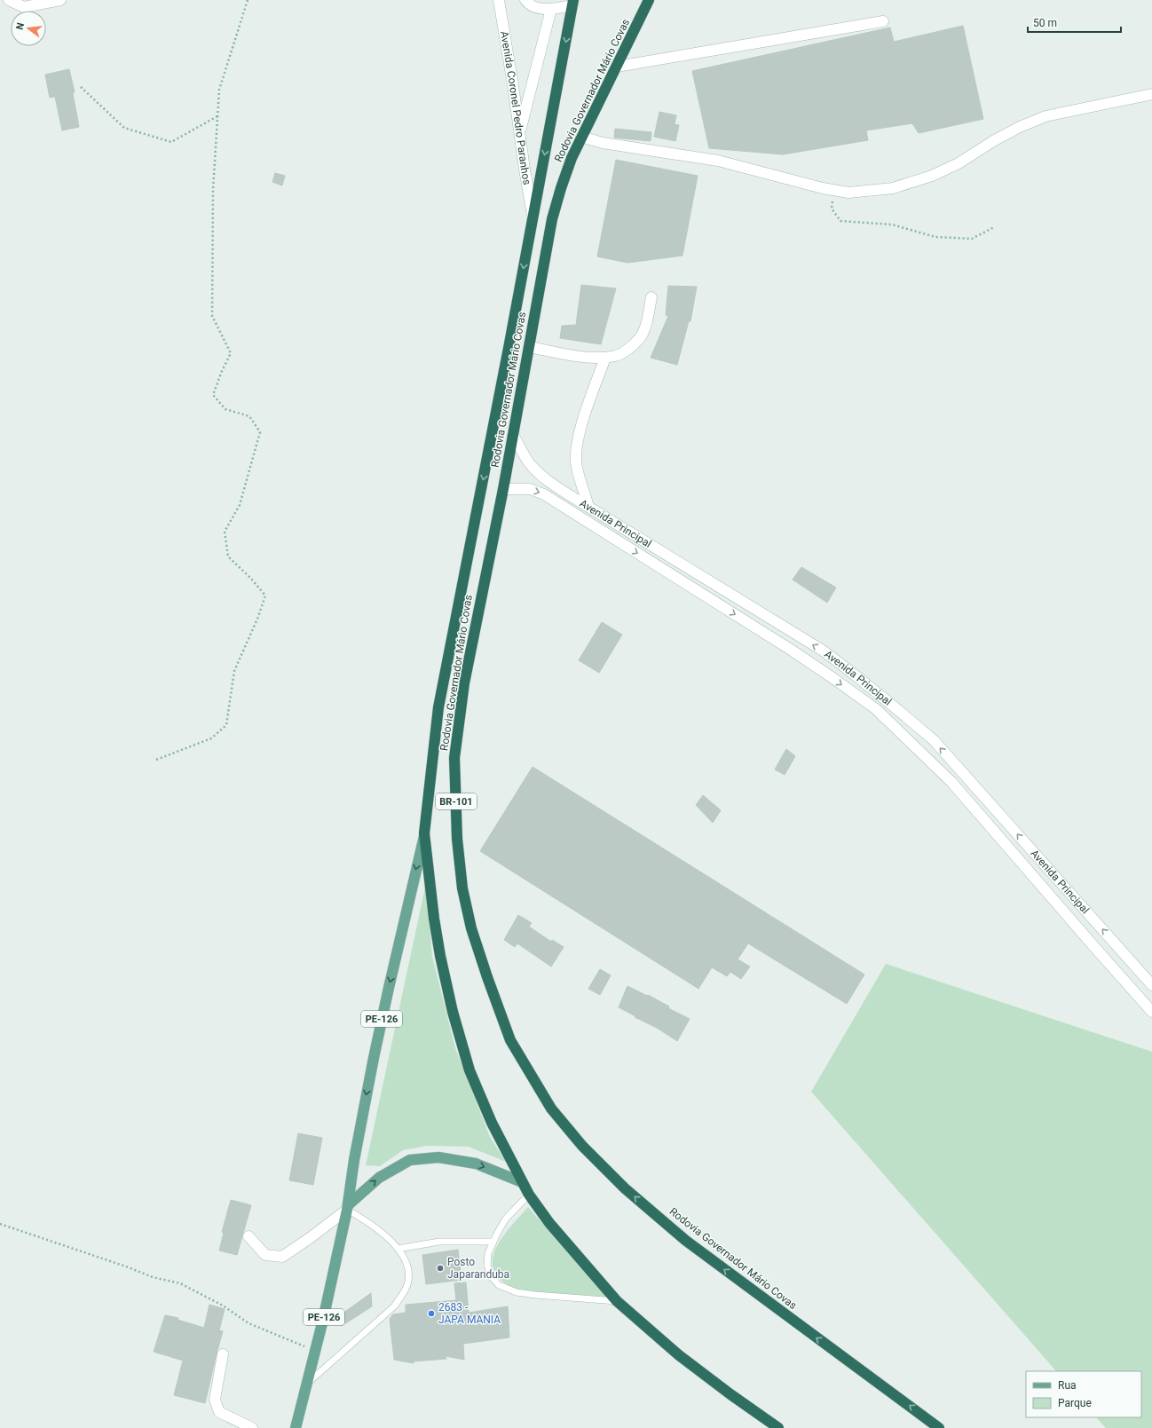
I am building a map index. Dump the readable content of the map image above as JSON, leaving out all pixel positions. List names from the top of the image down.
{
  "streets": {
    "highway": ["Rodovia Governador Mário Covas", "BR-101"],
    "main road": ["PE-126"],
    "street": ["Avenida Coronel Pedro Paranhos", "Avenida Principal"]
  },
  "crossings": [
    ["Rodovia Governador Mário Covas", "Avenida Coronel Pedro Paranhos"],
    ["Rodovia Governador Mário Covas", "Avenida Principal"],
    ["Rodovia Governador Mário Covas", "PE-126"]
  ],
  "places": ["Posto Japaranduba", "2683 - JAPA MANIA"],
  "legend": ["Rua", "Parque"],
  "scale_bar": "50 m",
  "north": "left"
}
